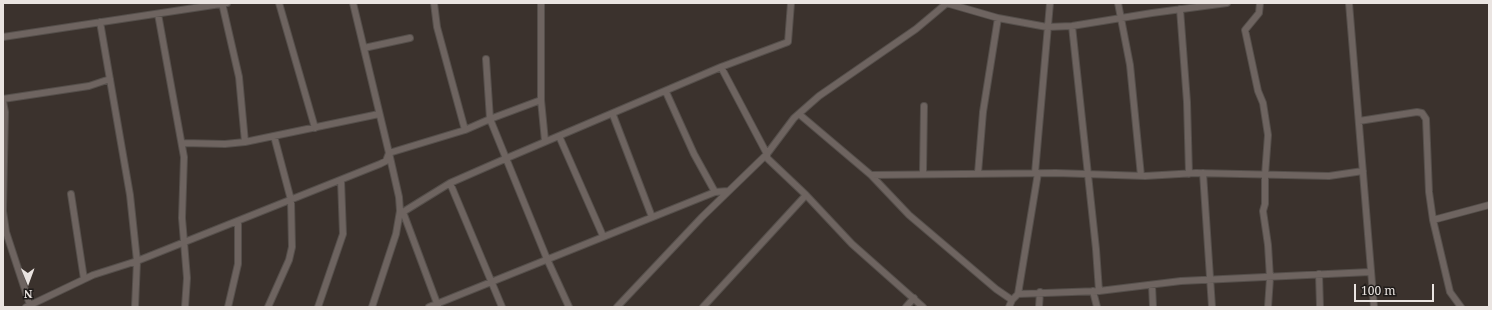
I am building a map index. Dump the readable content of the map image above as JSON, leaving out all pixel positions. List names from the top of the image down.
{
  "scale_bar": "100 m",
  "north": "bottom"
}
